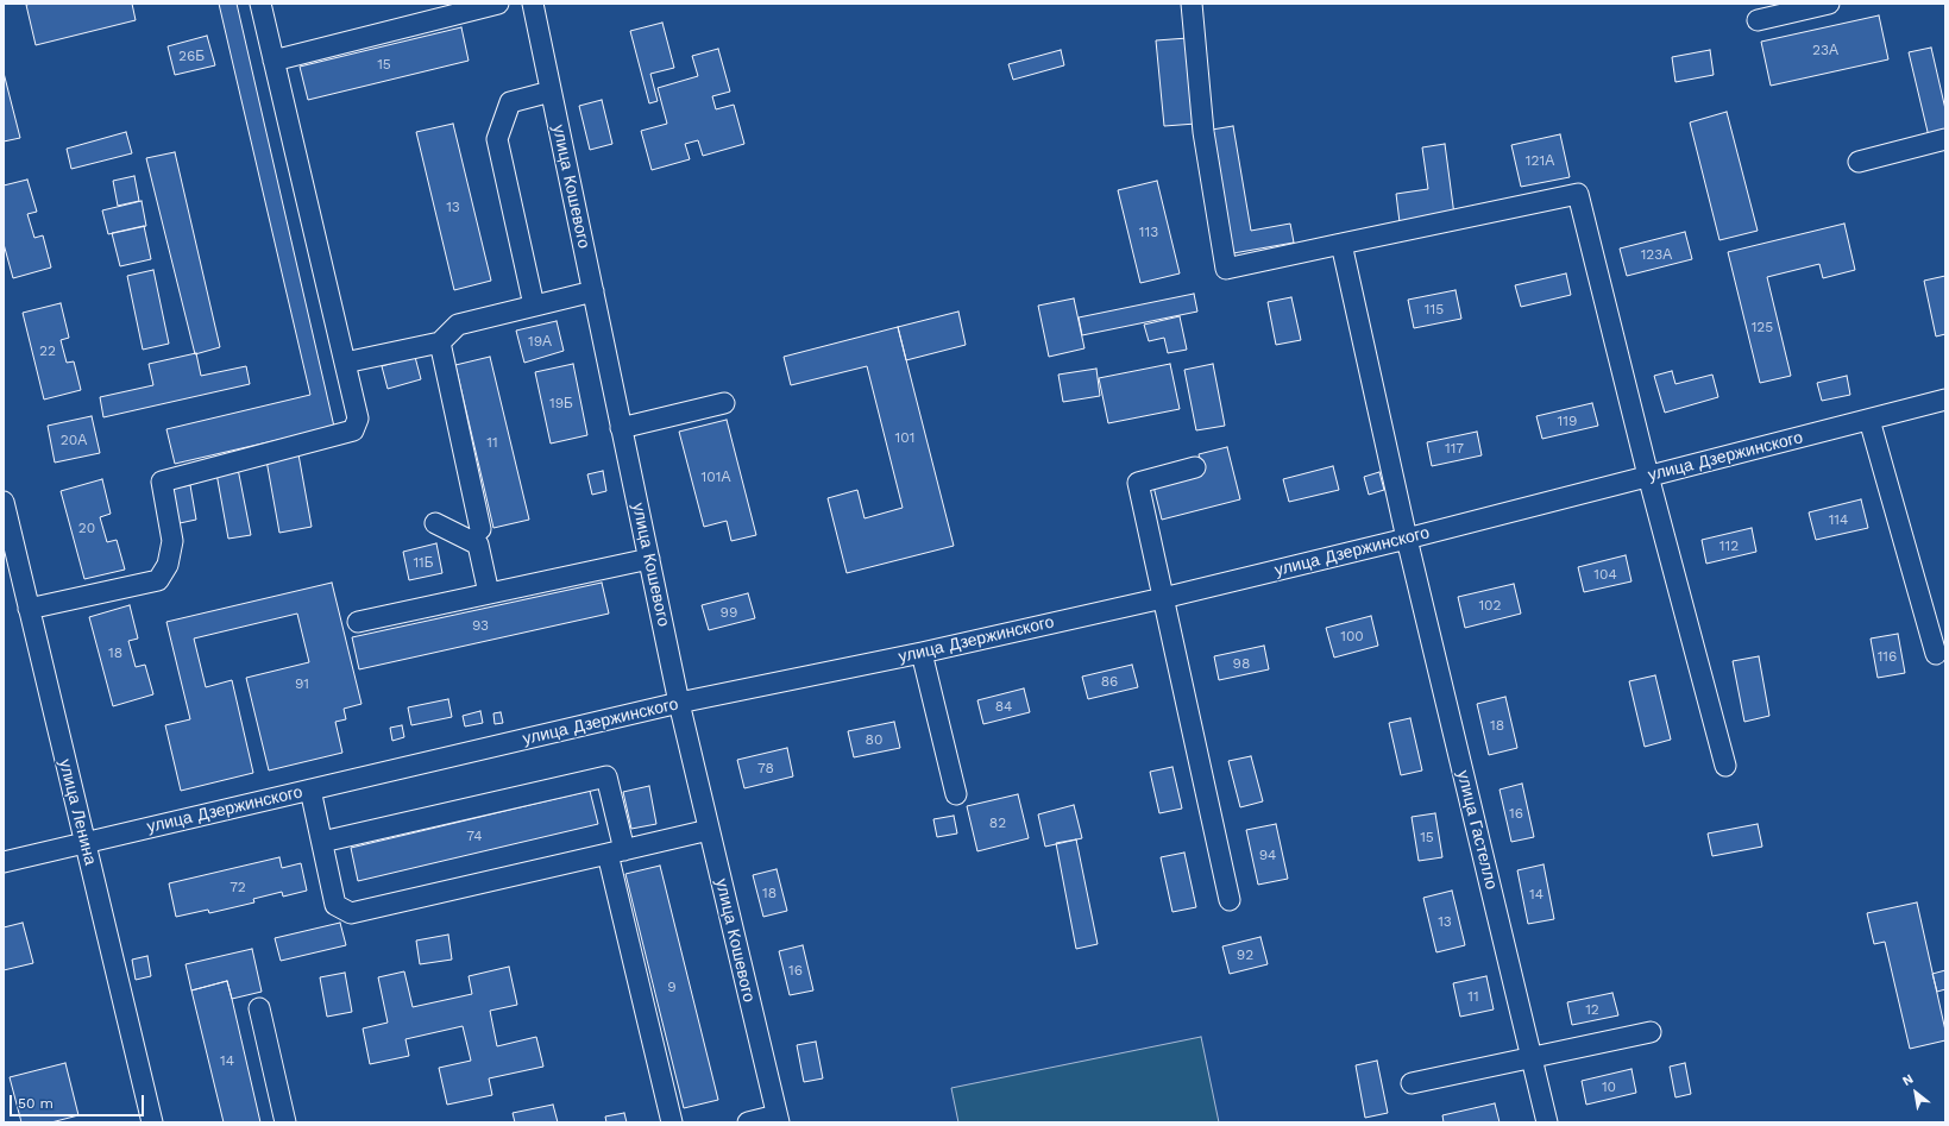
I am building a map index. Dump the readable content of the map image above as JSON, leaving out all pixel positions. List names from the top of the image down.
{
  "streets": {
    "street": [
      "улица Кошевого",
      "улица Дзержинского",
      "улица Ленина",
      "улица Гастелло"
    ]
  },
  "crossings": [
    ["улица Кошевого", "улица Дзержинского"],
    ["улица Дзержинского", "улица Ленина"],
    ["улица Дзержинского", "улица Гастелло"]
  ],
  "house_numbers": [
    "23А",
    "26Б",
    "15",
    "121А",
    "13",
    "113",
    "123А",
    "115",
    "125",
    "19А",
    "22",
    "19Б",
    "119",
    "101",
    "20А",
    "11",
    "117",
    "101А",
    "114",
    "20",
    "112",
    "11Б",
    "104",
    "102",
    "99",
    "93",
    "100",
    "18",
    "116",
    "98",
    "86",
    "91",
    "84",
    "18",
    "80",
    "78",
    "16",
    "82",
    "74",
    "15",
    "94",
    "72",
    "18",
    "14",
    "13",
    "92",
    "16",
    "9",
    "11",
    "12",
    "14",
    "10"
  ],
  "scale_bar": "50 m",
  "north": "top left"
}
